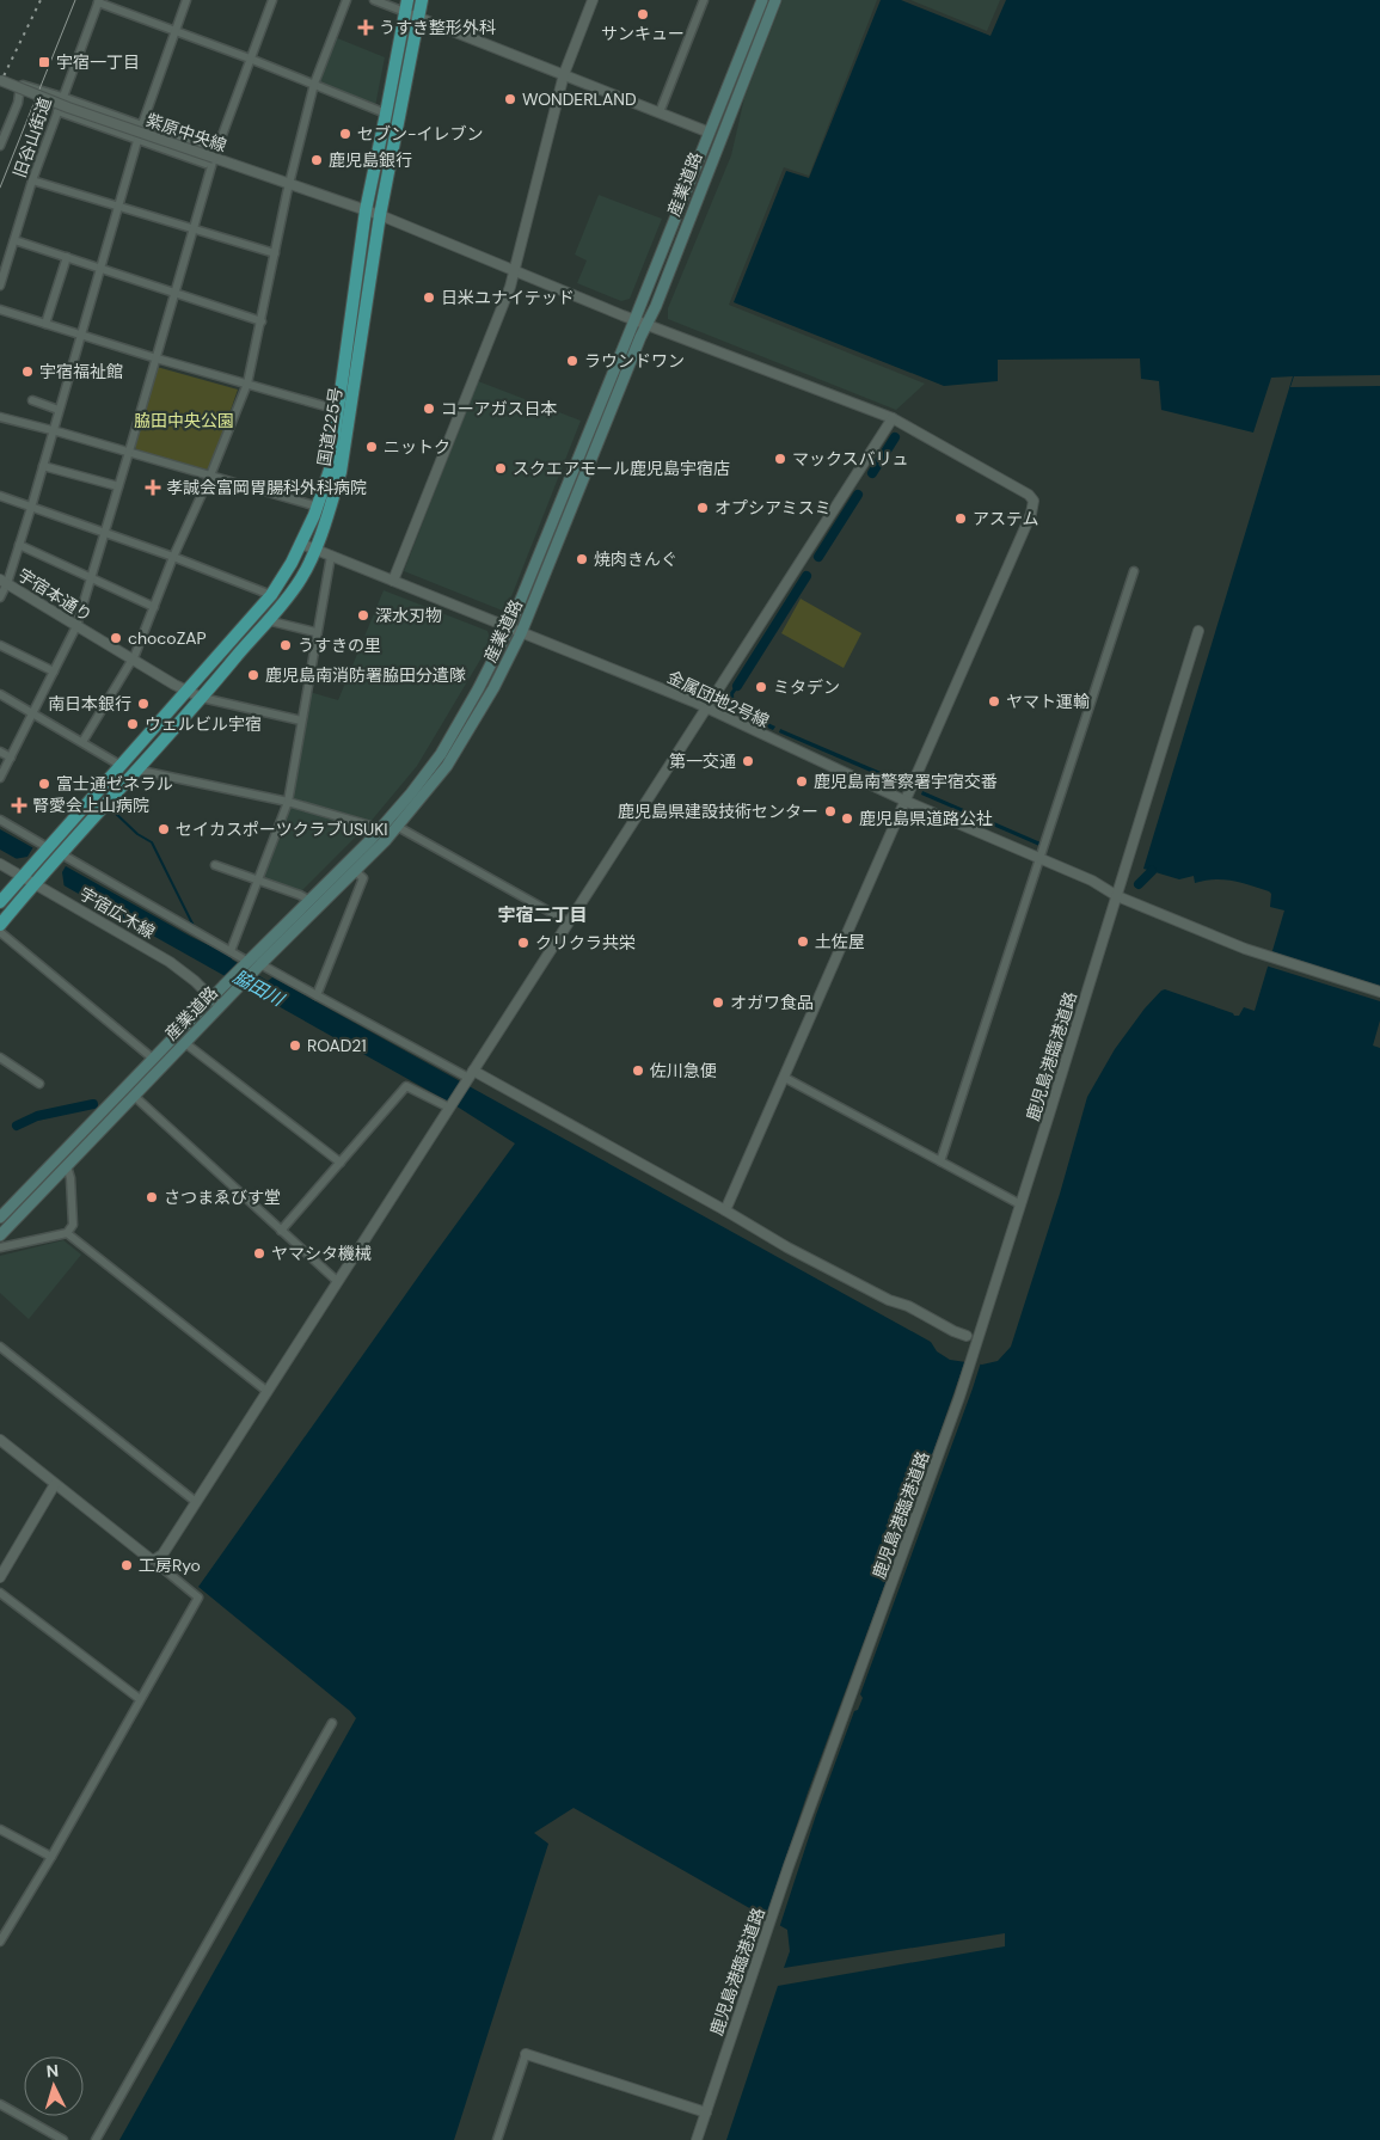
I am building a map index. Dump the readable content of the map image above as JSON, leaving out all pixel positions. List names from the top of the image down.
{
  "streets": {
    "highway": ["国道225号"],
    "main road": ["産業道路"],
    "street": [
      "紫原中央線",
      "旧谷山街道",
      "宇宿本通り",
      "金属団地2号線",
      "宇宿広木線",
      "鹿児島港臨港道路"
    ]
  },
  "crossings": [
    ["紫原中央線", "産業道路"],
    ["紫原中央線", "国道225号"],
    ["紫原中央線", "金属団地2号線"],
    ["産業道路", "金属団地2号線"],
    ["産業道路", "宇宿広木線"],
    ["国道225号", "宇宿本通り"],
    ["国道225号", "金属団地2号線"],
    ["国道225号", "宇宿広木線"],
    ["金属団地2号線", "鹿児島港臨港道路"]
  ],
  "districts": ["宇宿二丁目"],
  "water": ["脇田川"],
  "parks": ["脇田中央公園"],
  "places": {
    "other": [
      "サンキュー",
      "WONDERLAND",
      "セブン-イレブン",
      "鹿児島銀行",
      "日米ユナイテッド",
      "ラウンドワン",
      "宇宿福祉館",
      "コーアガス日本",
      "ニットク",
      "マックスバリュ",
      "スクエアモール鹿児島宇宿店",
      "オプシアミスミ",
      "アステム",
      "焼肉きんぐ",
      "深水刃物",
      "chocoZAP",
      "うすきの里",
      "鹿児島南消防署脇田分遣隊",
      "ミタデン",
      "ヤマト運輸",
      "南日本銀行",
      "ウェルビル宇宿",
      "第一交通",
      "鹿児島南警察署宇宿交番",
      "富士通ゼネラル",
      "鹿児島県建設技術センター",
      "鹿児島県道路公社",
      "セイカスポーツクラブUSUKI",
      "土佐屋",
      "クリクラ共栄",
      "オガワ食品",
      "ROAD21",
      "佐川急便",
      "さつまゑびす堂",
      "ヤマシタ機械",
      "工房Ryo"
    ],
    "health": ["うすき整形外科", "孝誠会富岡胃腸科外科病院", "腎愛会上山病院"],
    "transit": ["宇宿一丁目"]
  },
  "north": "top"
}
